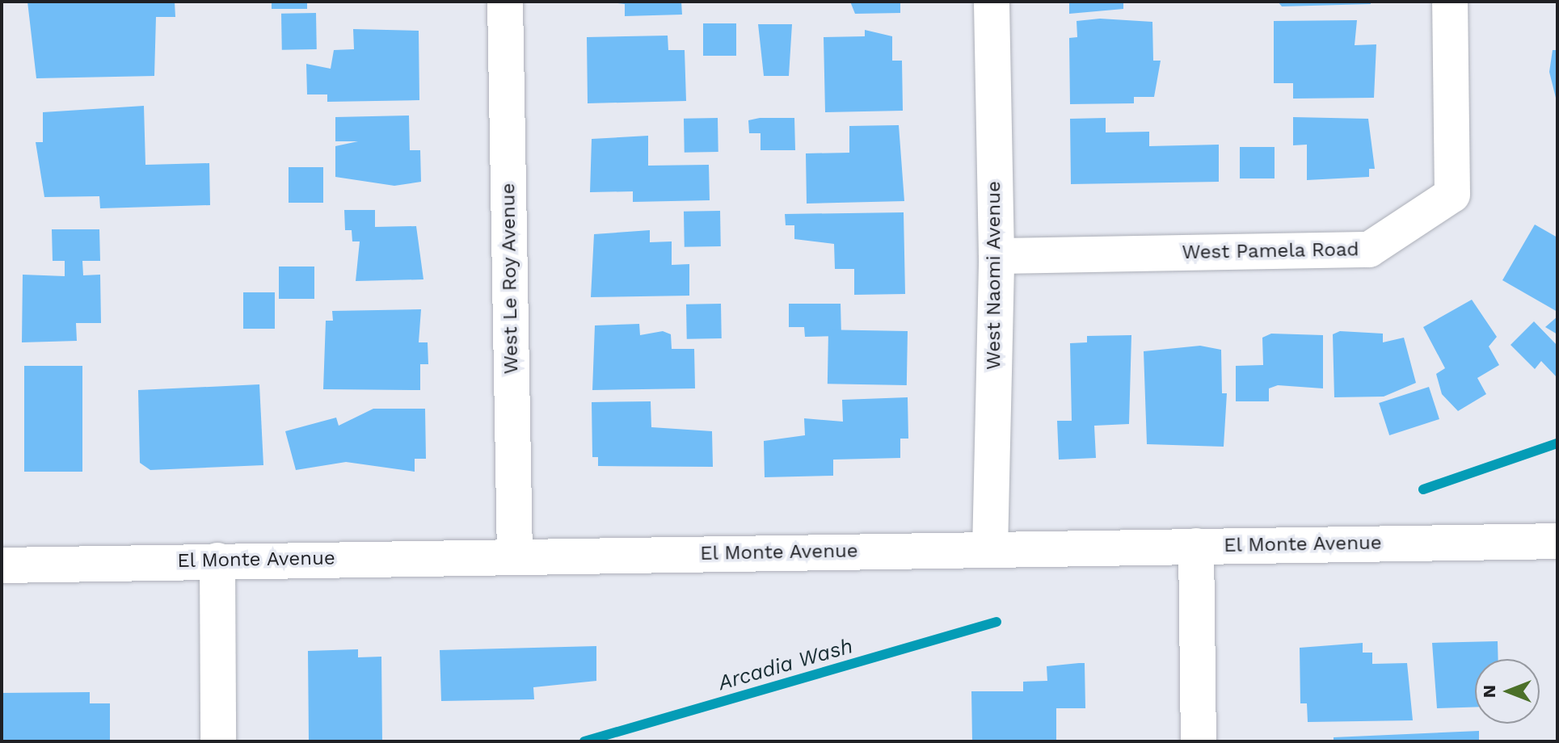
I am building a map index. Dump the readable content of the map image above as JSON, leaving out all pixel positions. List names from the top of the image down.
{
  "streets": {
    "street": [
      "West Pamela Road",
      "West Naomi Avenue",
      "West Le Roy Avenue",
      "El Monte Avenue"
    ]
  },
  "crossings": [
    ["West Pamela Road", "West Naomi Avenue"],
    ["West Naomi Avenue", "El Monte Avenue"],
    ["West Le Roy Avenue", "El Monte Avenue"]
  ],
  "water": ["Arcadia Wash"],
  "north": "left"
}
